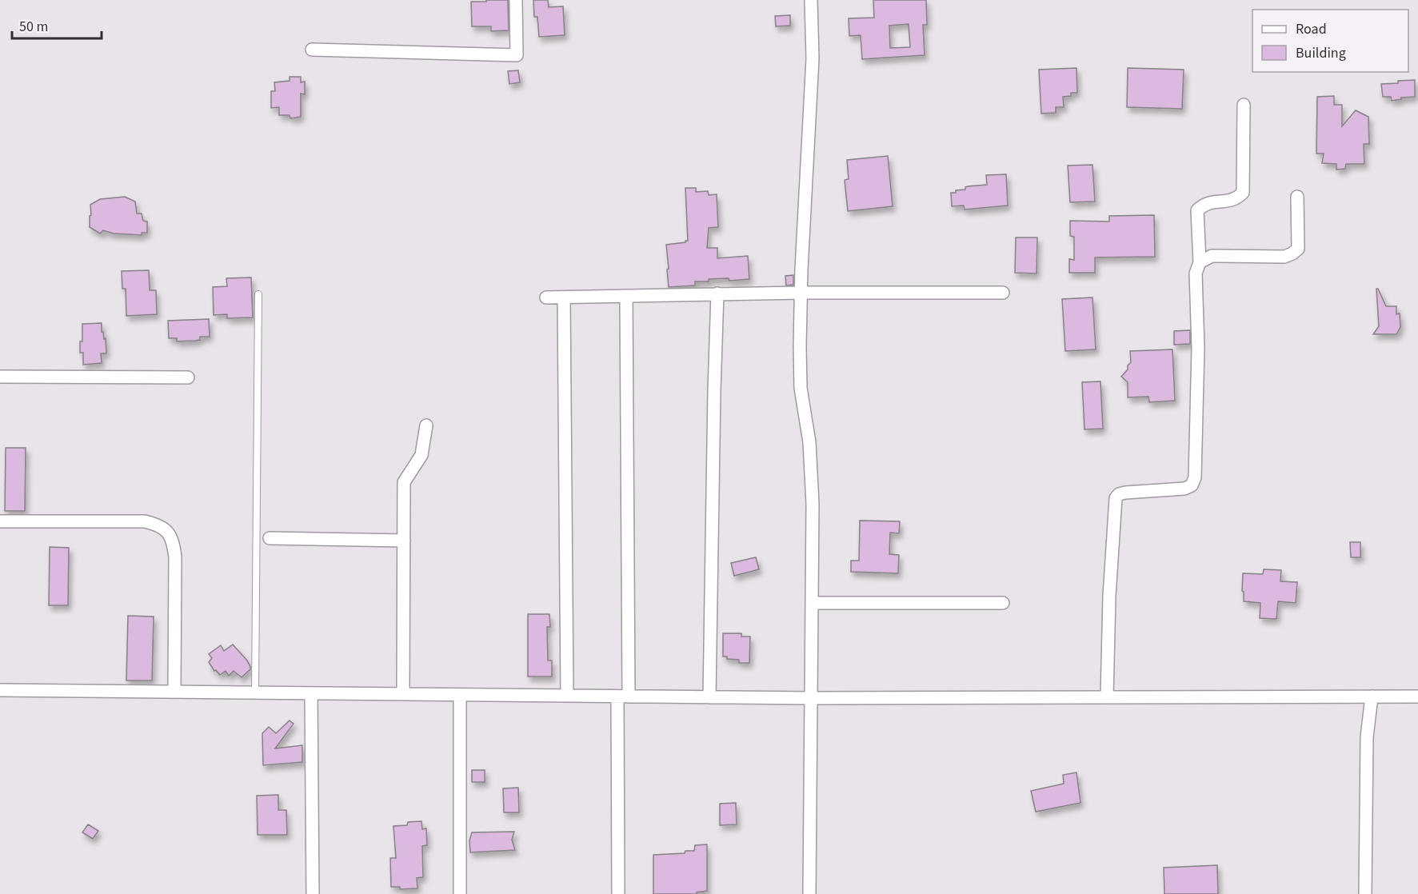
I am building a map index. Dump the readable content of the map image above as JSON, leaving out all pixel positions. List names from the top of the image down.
{
  "legend": ["Road", "Building"],
  "scale_bar": "50 m"
}
